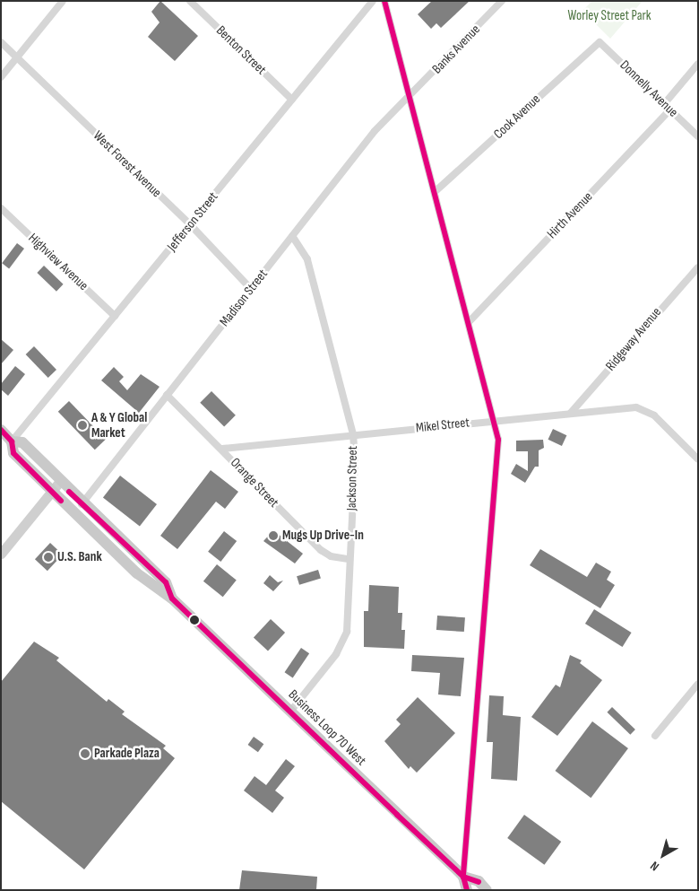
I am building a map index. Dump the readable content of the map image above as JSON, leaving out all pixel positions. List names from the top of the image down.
{
  "streets": {
    "main road": ["Business Loop 70 West"],
    "street": [
      "Banks Avenue",
      "Benton Street",
      "Donnelly Avenue",
      "Cook Avenue",
      "West Forest Avenue",
      "Hirth Avenue",
      "Jefferson Street",
      "Highview Avenue",
      "Madison Street",
      "Ridgeway Avenue",
      "Mikel Street",
      "Jackson Street",
      "Orange Street"
    ]
  },
  "crossings": [
    ["Banks Avenue", "Madison Street"],
    ["Benton Street", "Jefferson Street"],
    ["Donnelly Avenue", "Cook Avenue"],
    ["Donnelly Avenue", "Hirth Avenue"],
    ["West Forest Avenue", "Jefferson Street"],
    ["West Forest Avenue", "Madison Street"],
    ["Jefferson Street", "Highview Avenue"],
    ["Jefferson Street", "Business Loop 70 West"],
    ["Madison Street", "Jackson Street"],
    ["Madison Street", "Orange Street"],
    ["Madison Street", "Business Loop 70 West"],
    ["Ridgeway Avenue", "Mikel Street"],
    ["Mikel Street", "Jackson Street"],
    ["Mikel Street", "Orange Street"],
    ["Jackson Street", "Orange Street"],
    ["Jackson Street", "Business Loop 70 West"]
  ],
  "parks": ["Worley Street Park"],
  "places": [
    "A & Y Global Market",
    "Mugs Up Drive-In",
    "U.S. Bank",
    "Parkade Plaza"
  ],
  "north": "bottom left"
}
